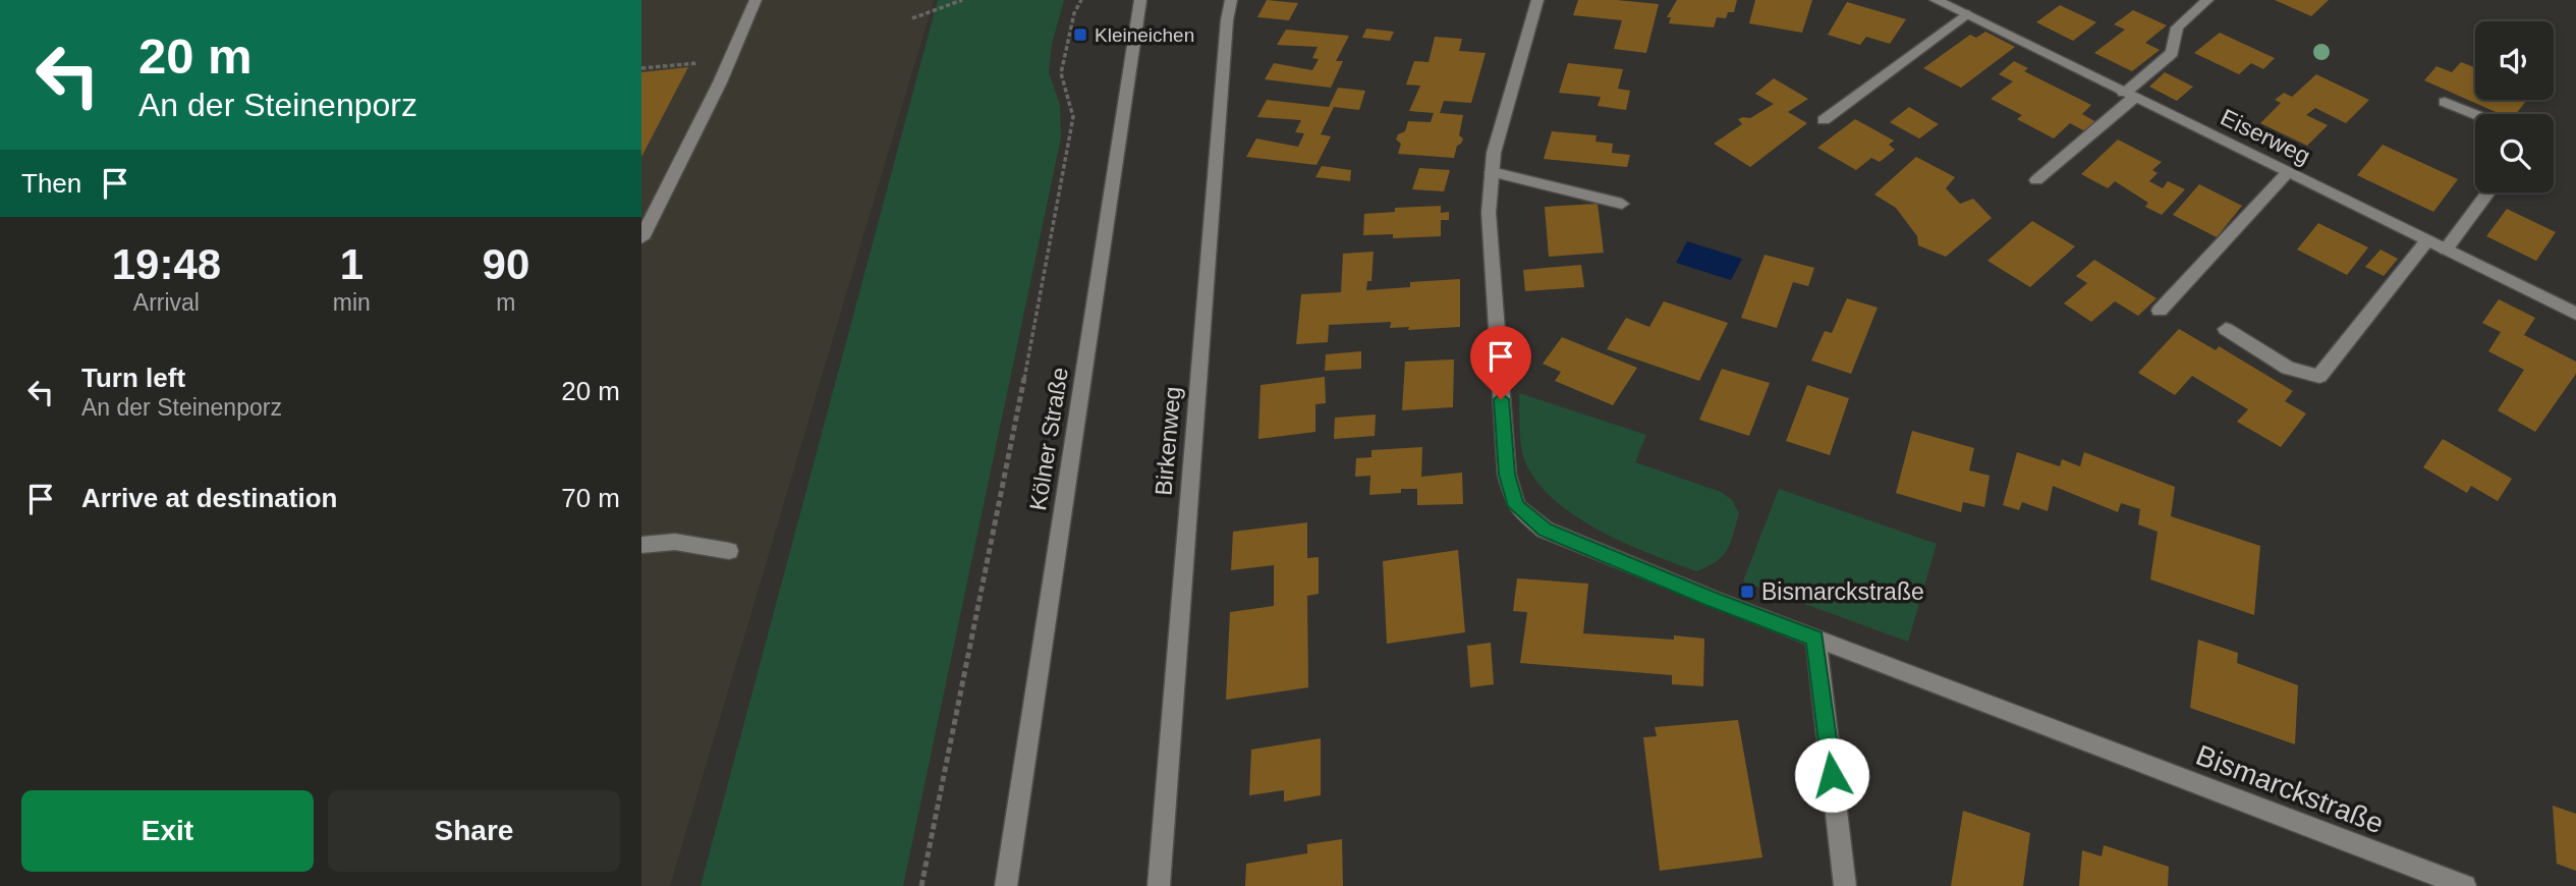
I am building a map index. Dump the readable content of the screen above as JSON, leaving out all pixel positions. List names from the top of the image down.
{
  "streets": {
    "street": [
      "Eiserweg",
      "Kölner Straße",
      "Birkenweg",
      "Bismarckstraße"
    ]
  },
  "places": {
    "transit": ["Kleineichen", "Bismarckstraße"]
  },
  "page": {
    "turn": ["20 m", "An der Steinenporz"],
    "then": "Then",
    "eta": [
      "19:48",
      "Arrival",
      "1",
      "min",
      "90",
      "m"
    ],
    "list": [
      {
        "name": "Turn left",
        "note": "An der Steinenporz",
        "value": "20 m"
      },
      {
        "name": "Arrive at destination",
        "value": "70 m"
      }
    ],
    "buttons": ["Exit", "Share"]
  }
}
